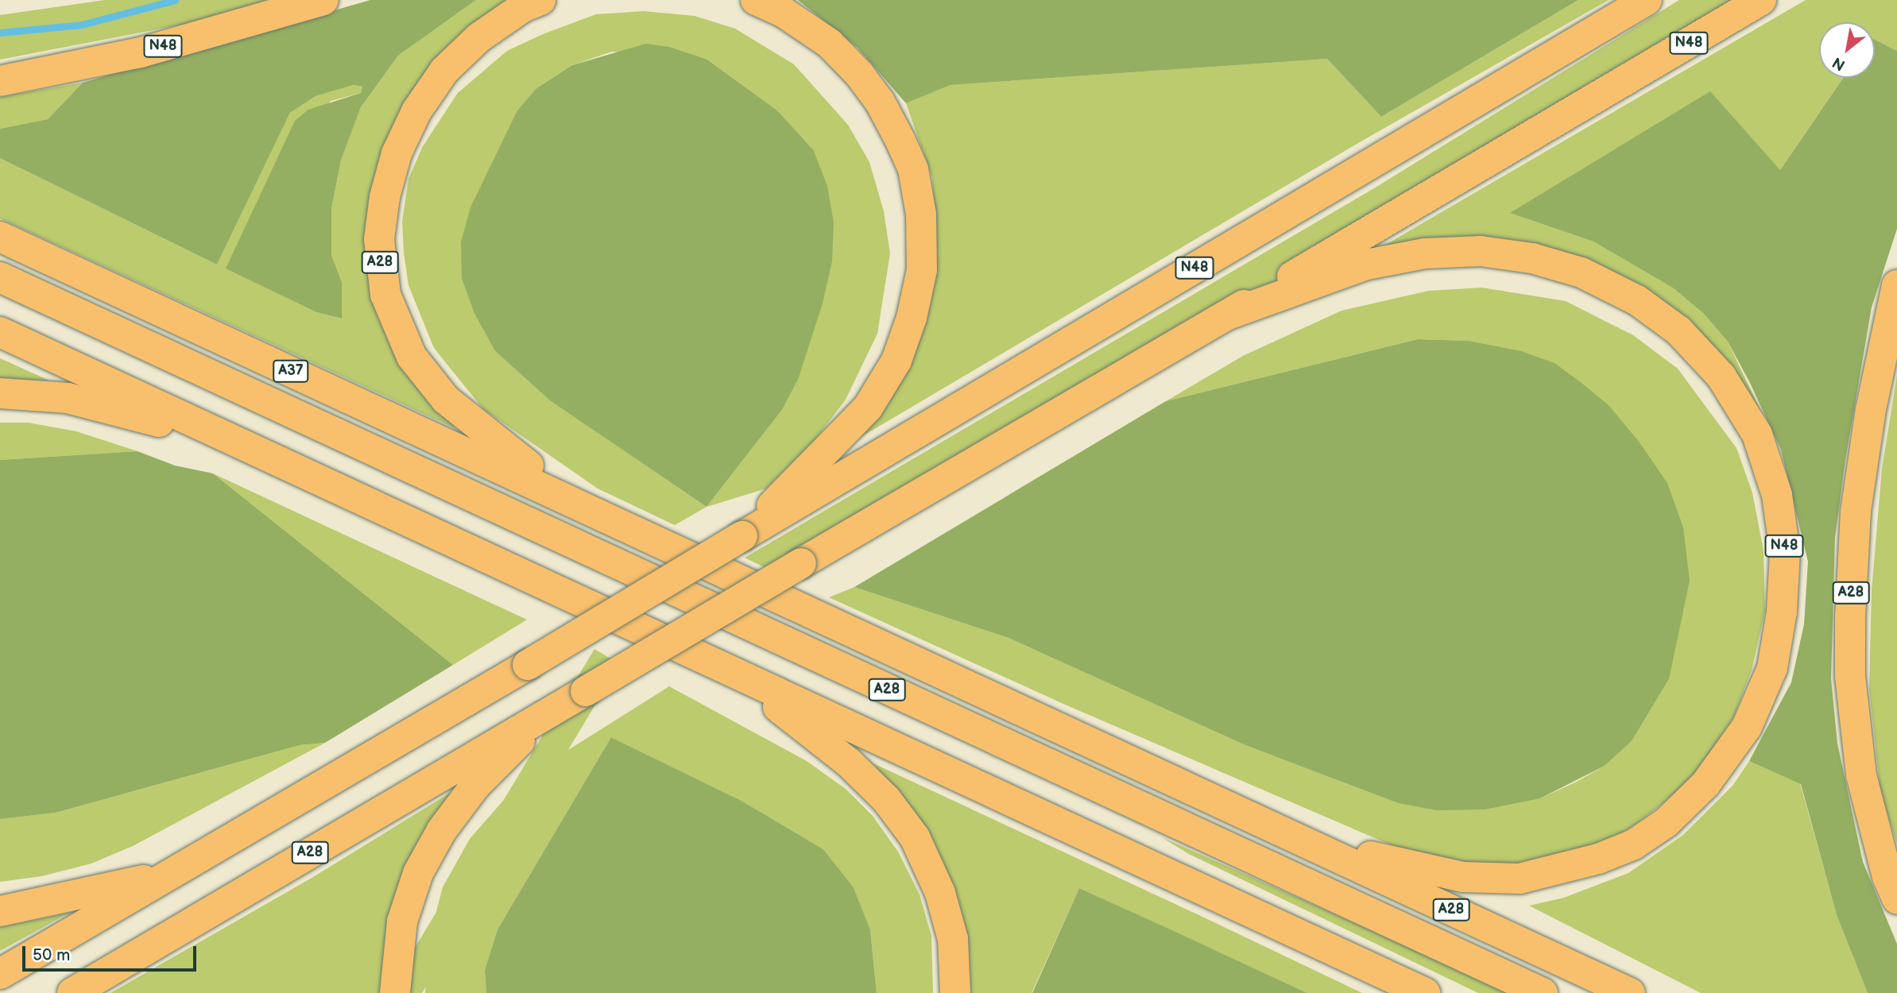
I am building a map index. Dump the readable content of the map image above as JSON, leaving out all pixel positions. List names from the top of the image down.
{
  "streets": {
    "highway": ["N48", "A28", "A37"]
  },
  "crossings": [
    ["N48", "A28"],
    ["A28", "A37"]
  ],
  "scale_bar": "50 m",
  "north": "bottom left"
}
